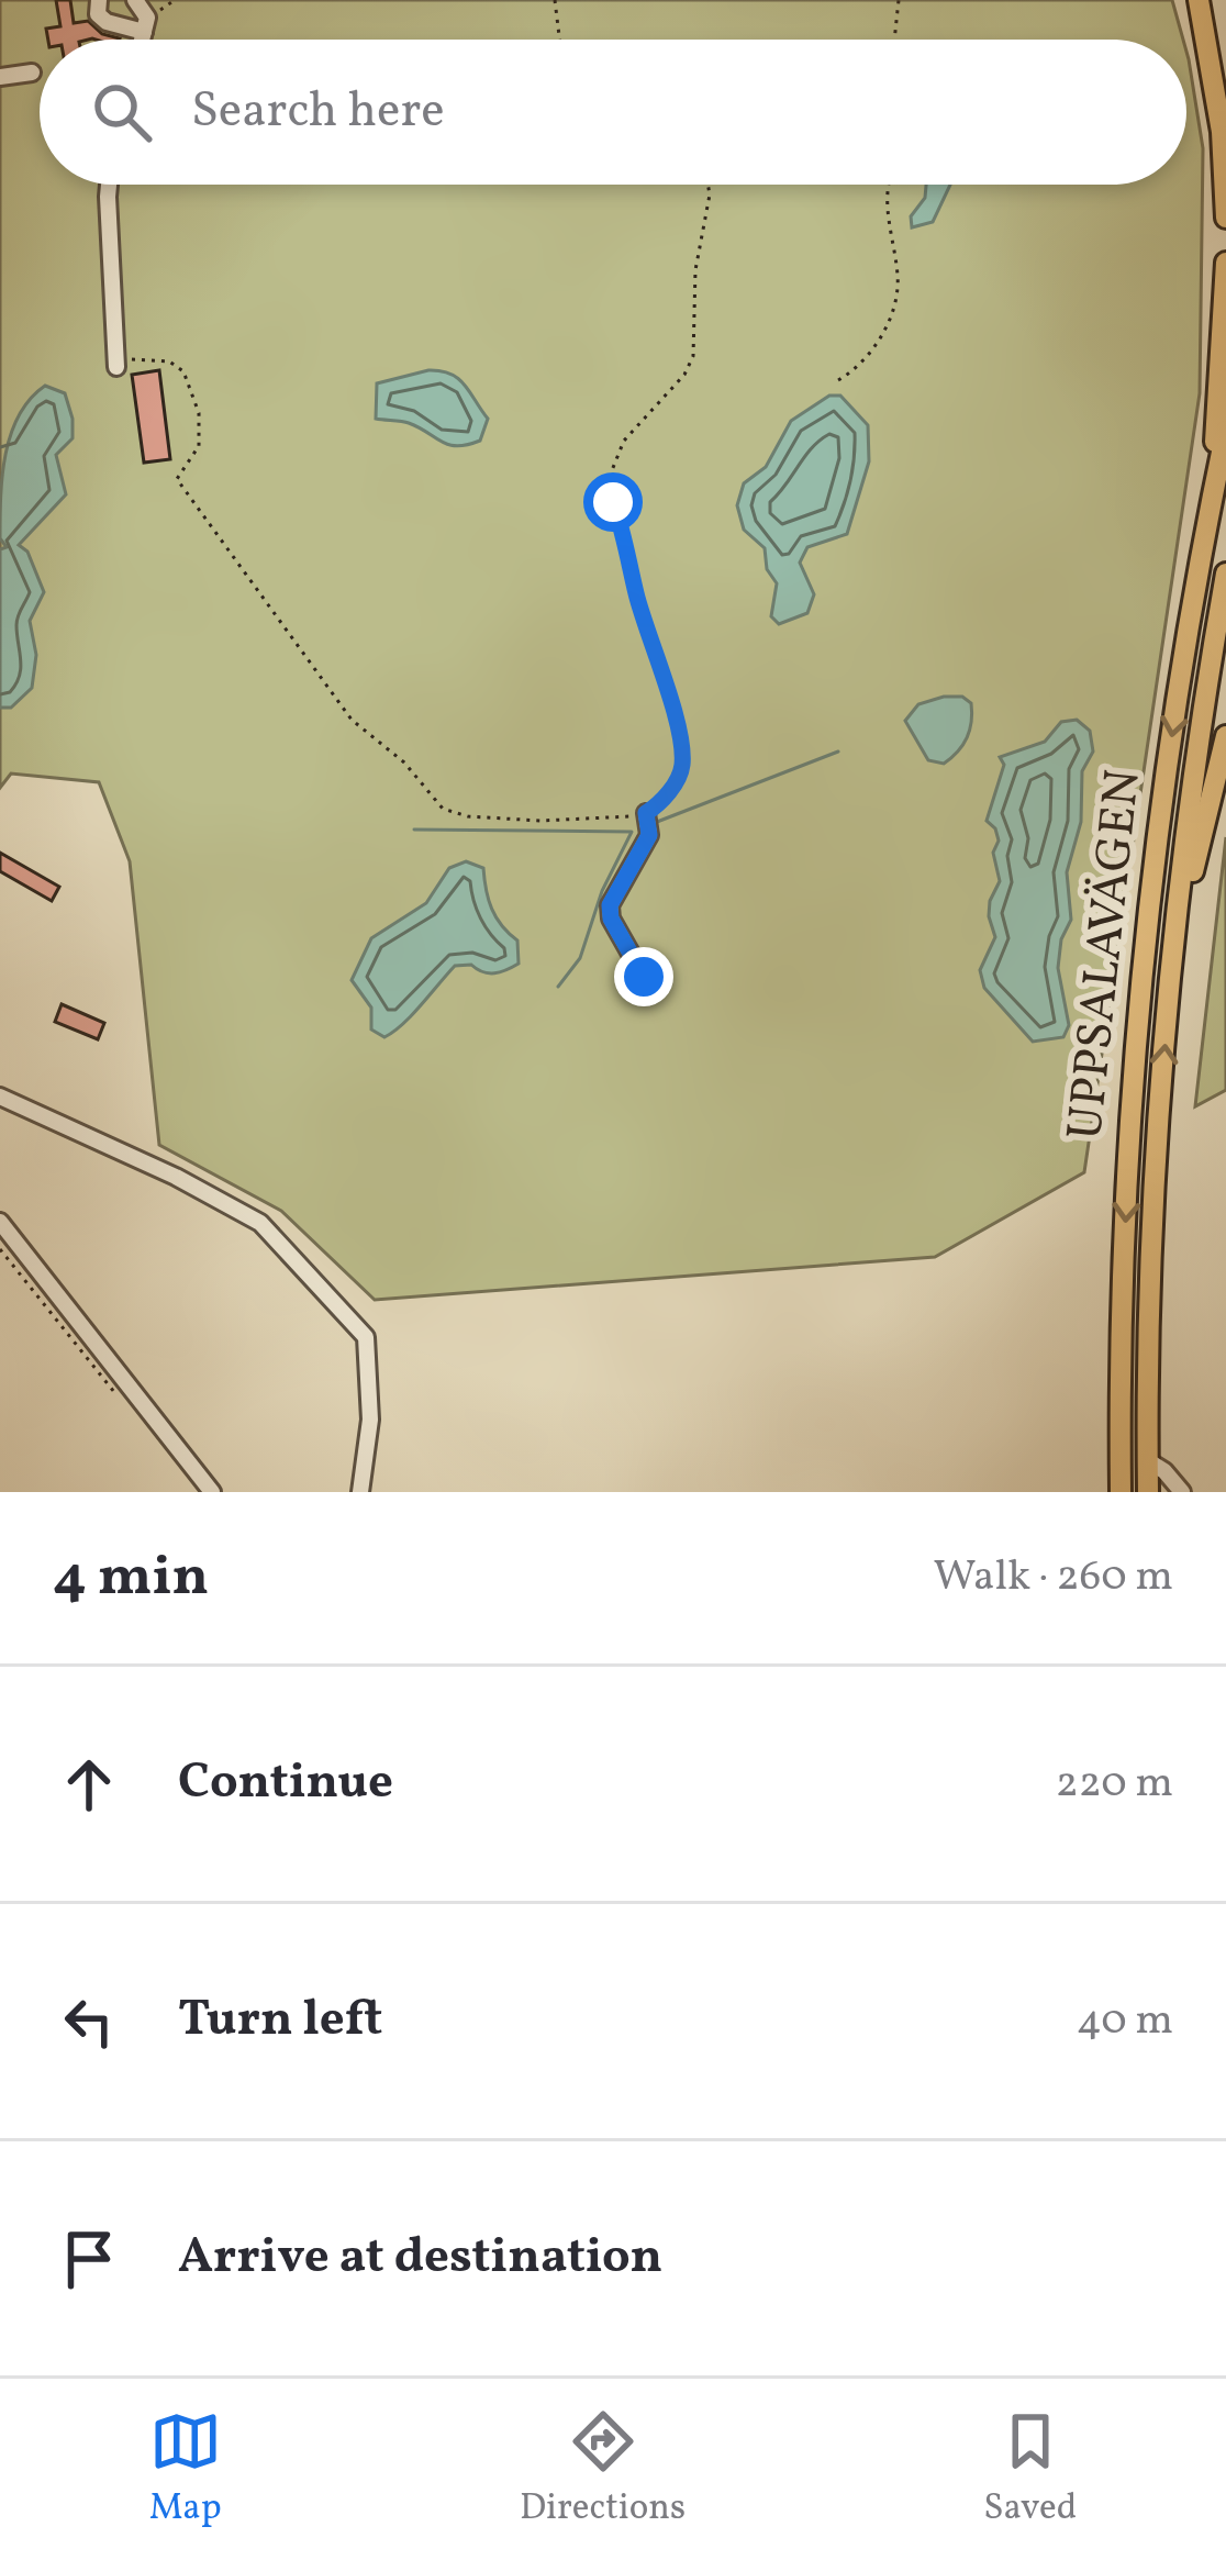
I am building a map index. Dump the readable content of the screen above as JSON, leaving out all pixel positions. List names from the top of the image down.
{
  "streets": {
    "highway": ["UPPSALAVÄGEN"]
  },
  "page": {
    "search": "Search here",
    "heading": ["4 min", "Walk · 260 m"],
    "list": [
      ["Continue", "220 m"],
      ["Turn left", "40 m"],
      "Arrive at destination"
    ],
    "nav": ["Map", "Directions", "Saved"]
  }
}
